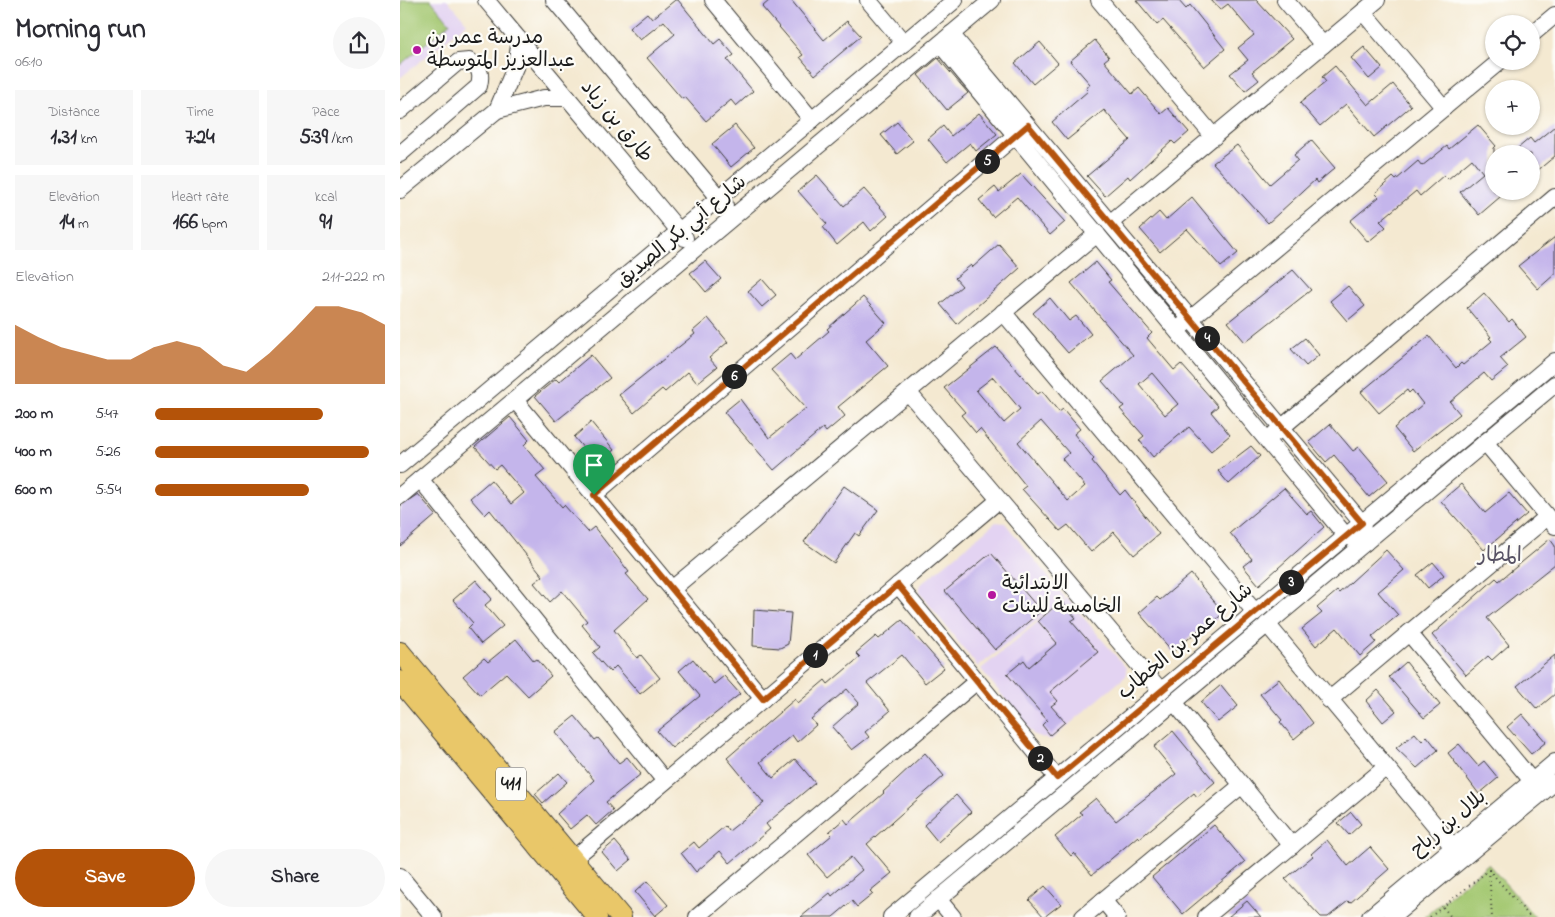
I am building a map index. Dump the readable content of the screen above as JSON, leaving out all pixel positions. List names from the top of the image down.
{
  "streets": {
    "main road": ["411"],
    "street": [
      "طارق بن زياد",
      "شارع أبي بكر الصديق",
      "شارع عمر بن الخطاب",
      "بلال بن رباح"
    ]
  },
  "crossings": [
    ["طارق بن زياد", "شارع أبي بكر الصديق"]
  ],
  "districts": ["المطار"],
  "places": ["مدرسة عمر بن عبدالعزيز المتوسطة", "الابتدائية الخامسة للبنات"],
  "page": {
    "heading": ["Morning run", "06:10"],
    "map_buttons": ["+", "−"],
    "stats": [
      ["Distance", "1.31 km"],
      ["Time", "7:24"],
      ["Pace", "5:39 /km"],
      ["Elevation", "14 m"],
      ["Heart rate", "166 bpm"],
      ["kcal", "91"]
    ],
    "pins": [
      "5",
      "4",
      "6",
      "3",
      "1",
      "2"
    ],
    "chart": ["Elevation", "211–222 m"],
    "list": [
      {
        "name": "200 m",
        "note": "5:47"
      },
      {
        "name": "400 m",
        "note": "5:26"
      },
      {
        "name": "600 m",
        "note": "5:54"
      }
    ],
    "buttons": ["Save", "Share"]
  }
}
